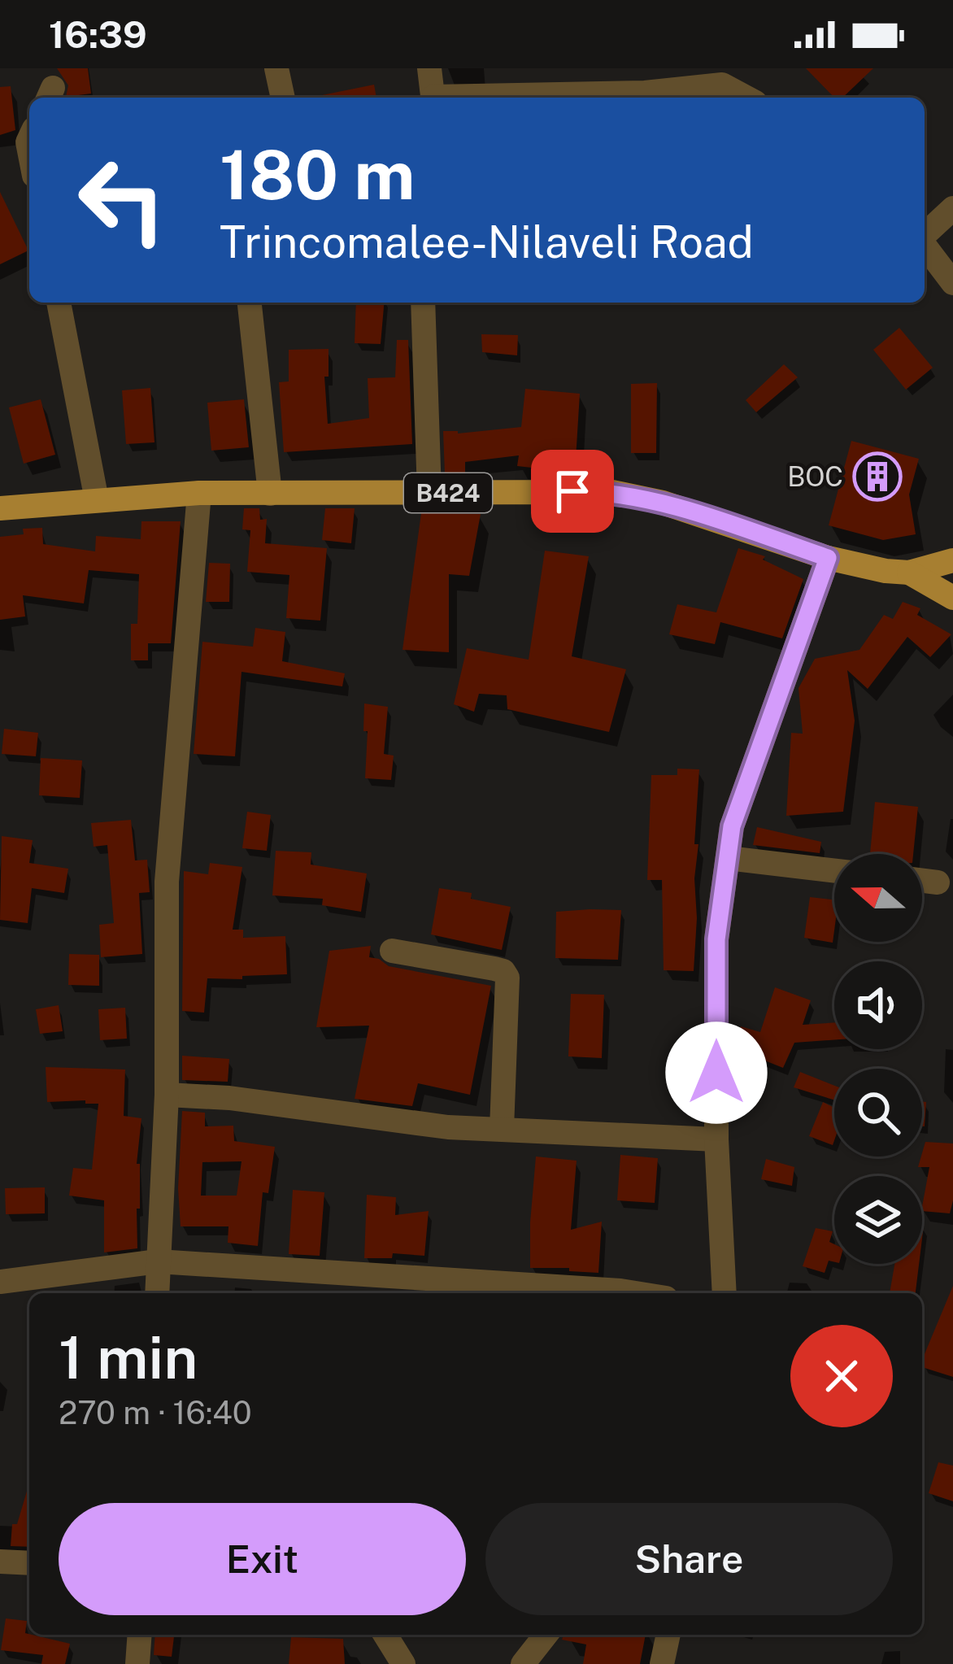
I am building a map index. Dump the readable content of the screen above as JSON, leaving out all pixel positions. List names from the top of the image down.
{
  "streets": {
    "main road": ["B424"]
  },
  "places": {
    "building": ["BOC"]
  },
  "north": "left",
  "page": {
    "status": "16:39",
    "turn": ["180 m", "Trincomalee-Nilaveli Road"],
    "heading": ["1 min", "270 m · 16:40"],
    "buttons": ["Exit", "Share"]
  }
}
